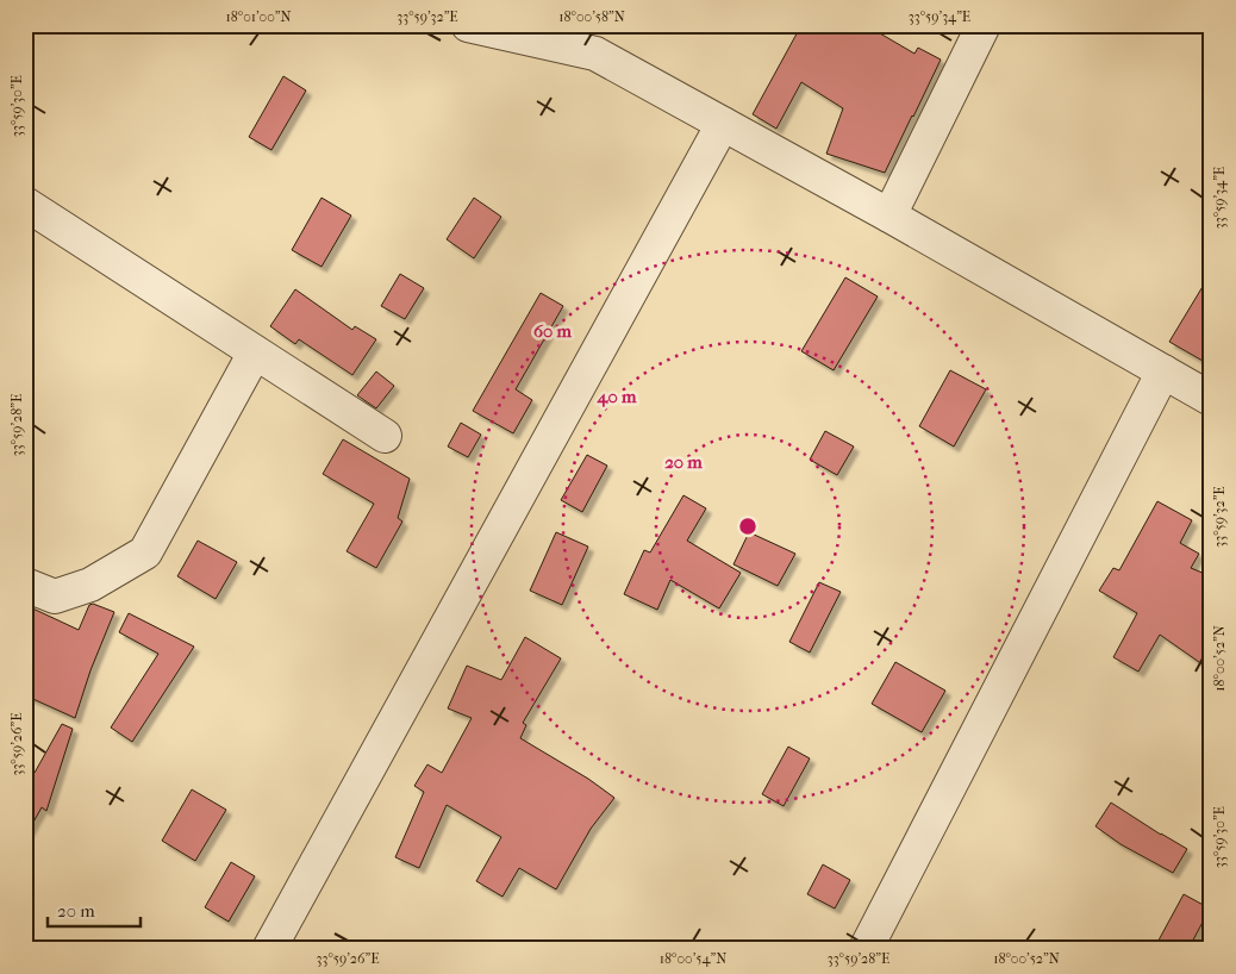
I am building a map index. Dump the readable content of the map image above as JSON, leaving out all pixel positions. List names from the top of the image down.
{
  "scale_bar": "20 m",
  "coordinates": [
    "18°01'00\"N",
    "33°59'32\"E",
    "18°00'58\"N",
    "33°59'34\"E",
    "33°59'30\"E",
    "33°59'28\"E",
    "18°00'52\"N",
    "33°59'26\"E",
    "18°00'54\"N"
  ],
  "rings": ["60 m", "40 m", "20 m"]
}
